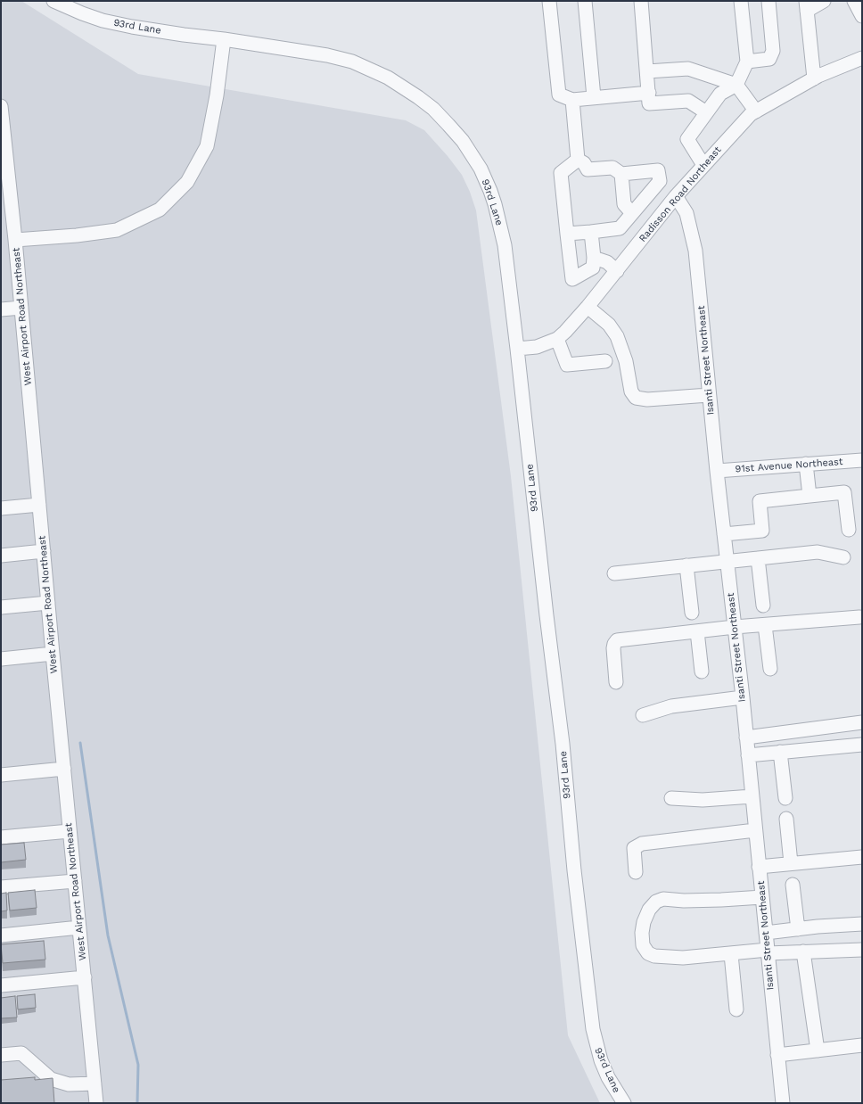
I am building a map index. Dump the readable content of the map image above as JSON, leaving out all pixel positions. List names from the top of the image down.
{
  "streets": {
    "street": [
      "93rd Lane",
      "Radisson Road Northeast",
      "West Airport Road Northeast",
      "Isanti Street Northeast",
      "91st Avenue Northeast"
    ]
  },
  "crossings": [
    ["93rd Lane", "Radisson Road Northeast"],
    ["Radisson Road Northeast", "Isanti Street Northeast"],
    ["Isanti Street Northeast", "91st Avenue Northeast"]
  ]
}
